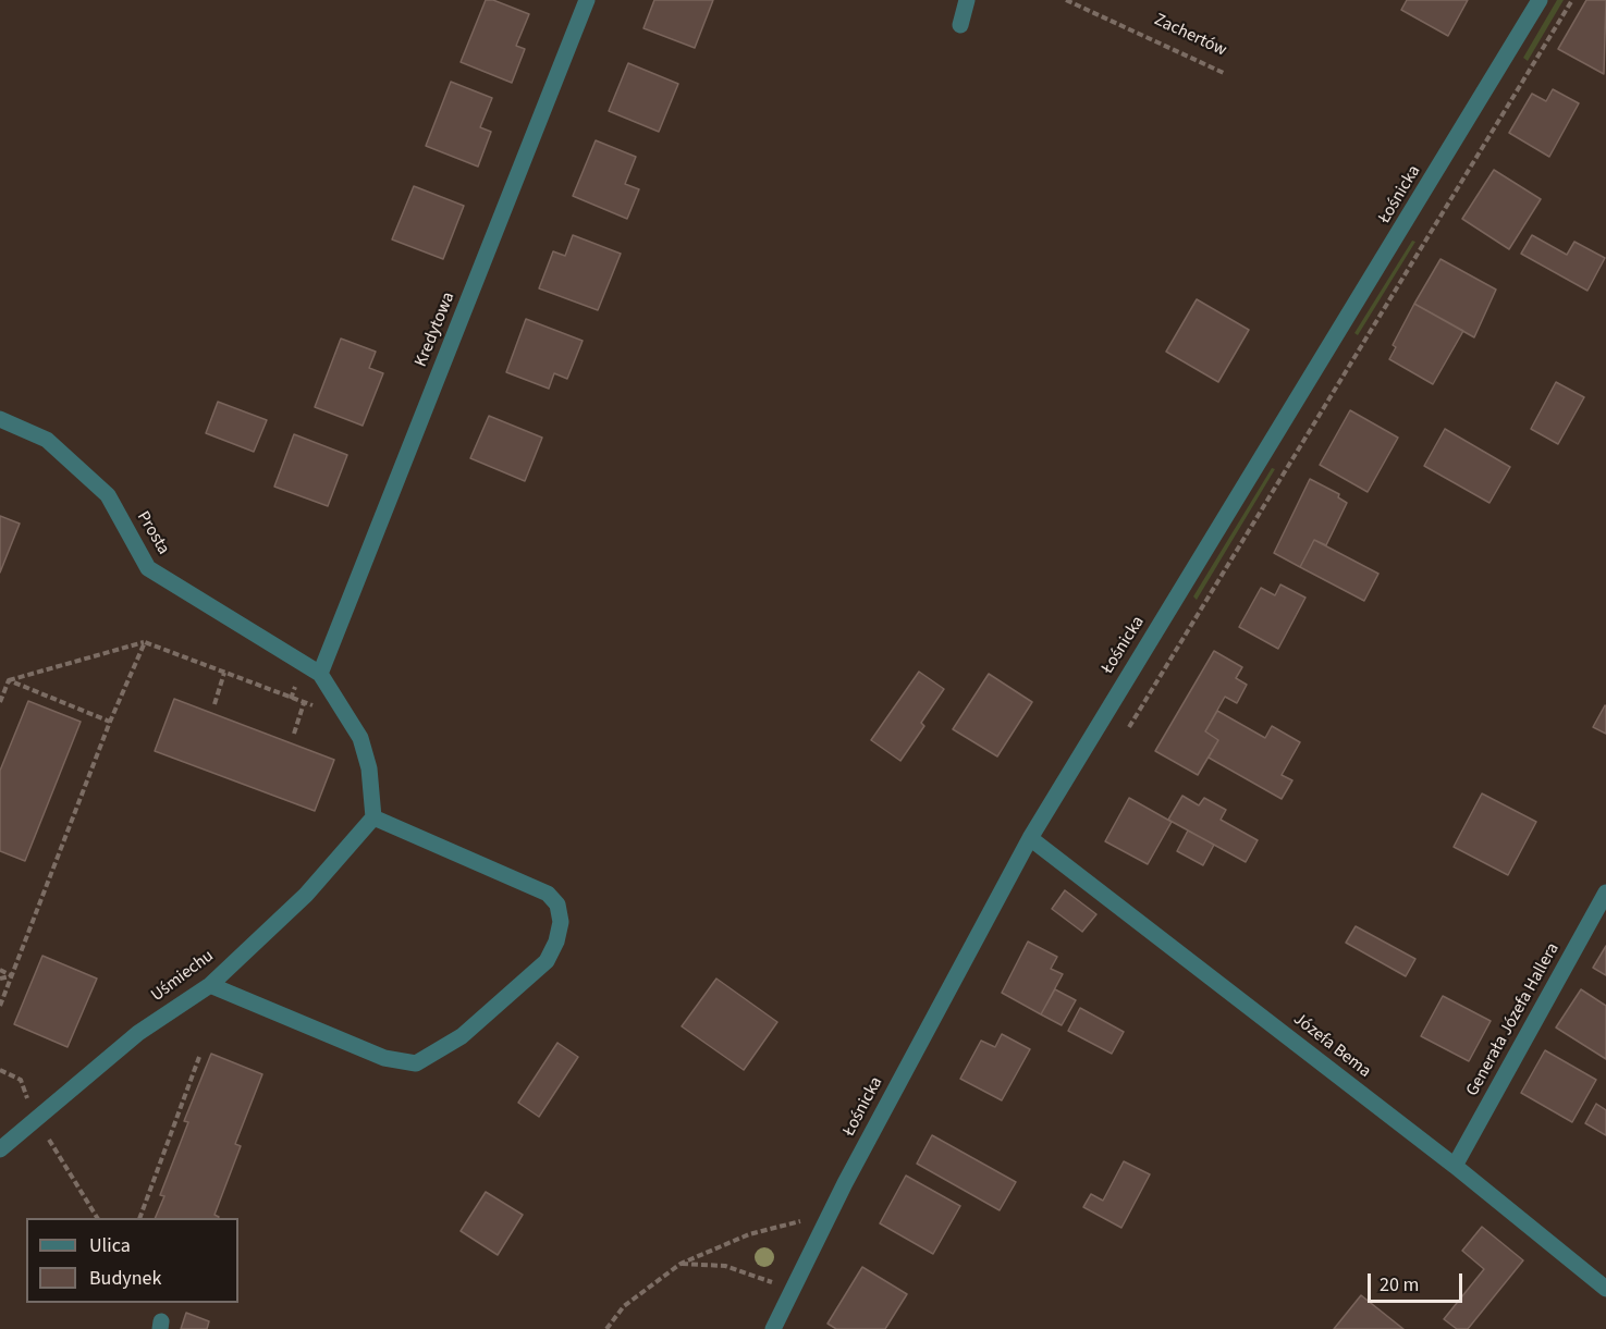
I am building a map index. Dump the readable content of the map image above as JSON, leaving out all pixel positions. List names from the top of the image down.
{
  "streets": {
    "street": [
      "Łośnicka",
      "Kredytowa",
      "Prosta",
      "Uśmiechu",
      "Generała Józefa Hallera",
      "Józefa Bema"
    ],
    "path": ["Zachertów"]
  },
  "crossings": [
    ["Łośnicka", "Józefa Bema"],
    ["Kredytowa", "Prosta"],
    ["Generała Józefa Hallera", "Józefa Bema"]
  ],
  "legend": ["Ulica", "Budynek"],
  "scale_bar": "20 m"
}
